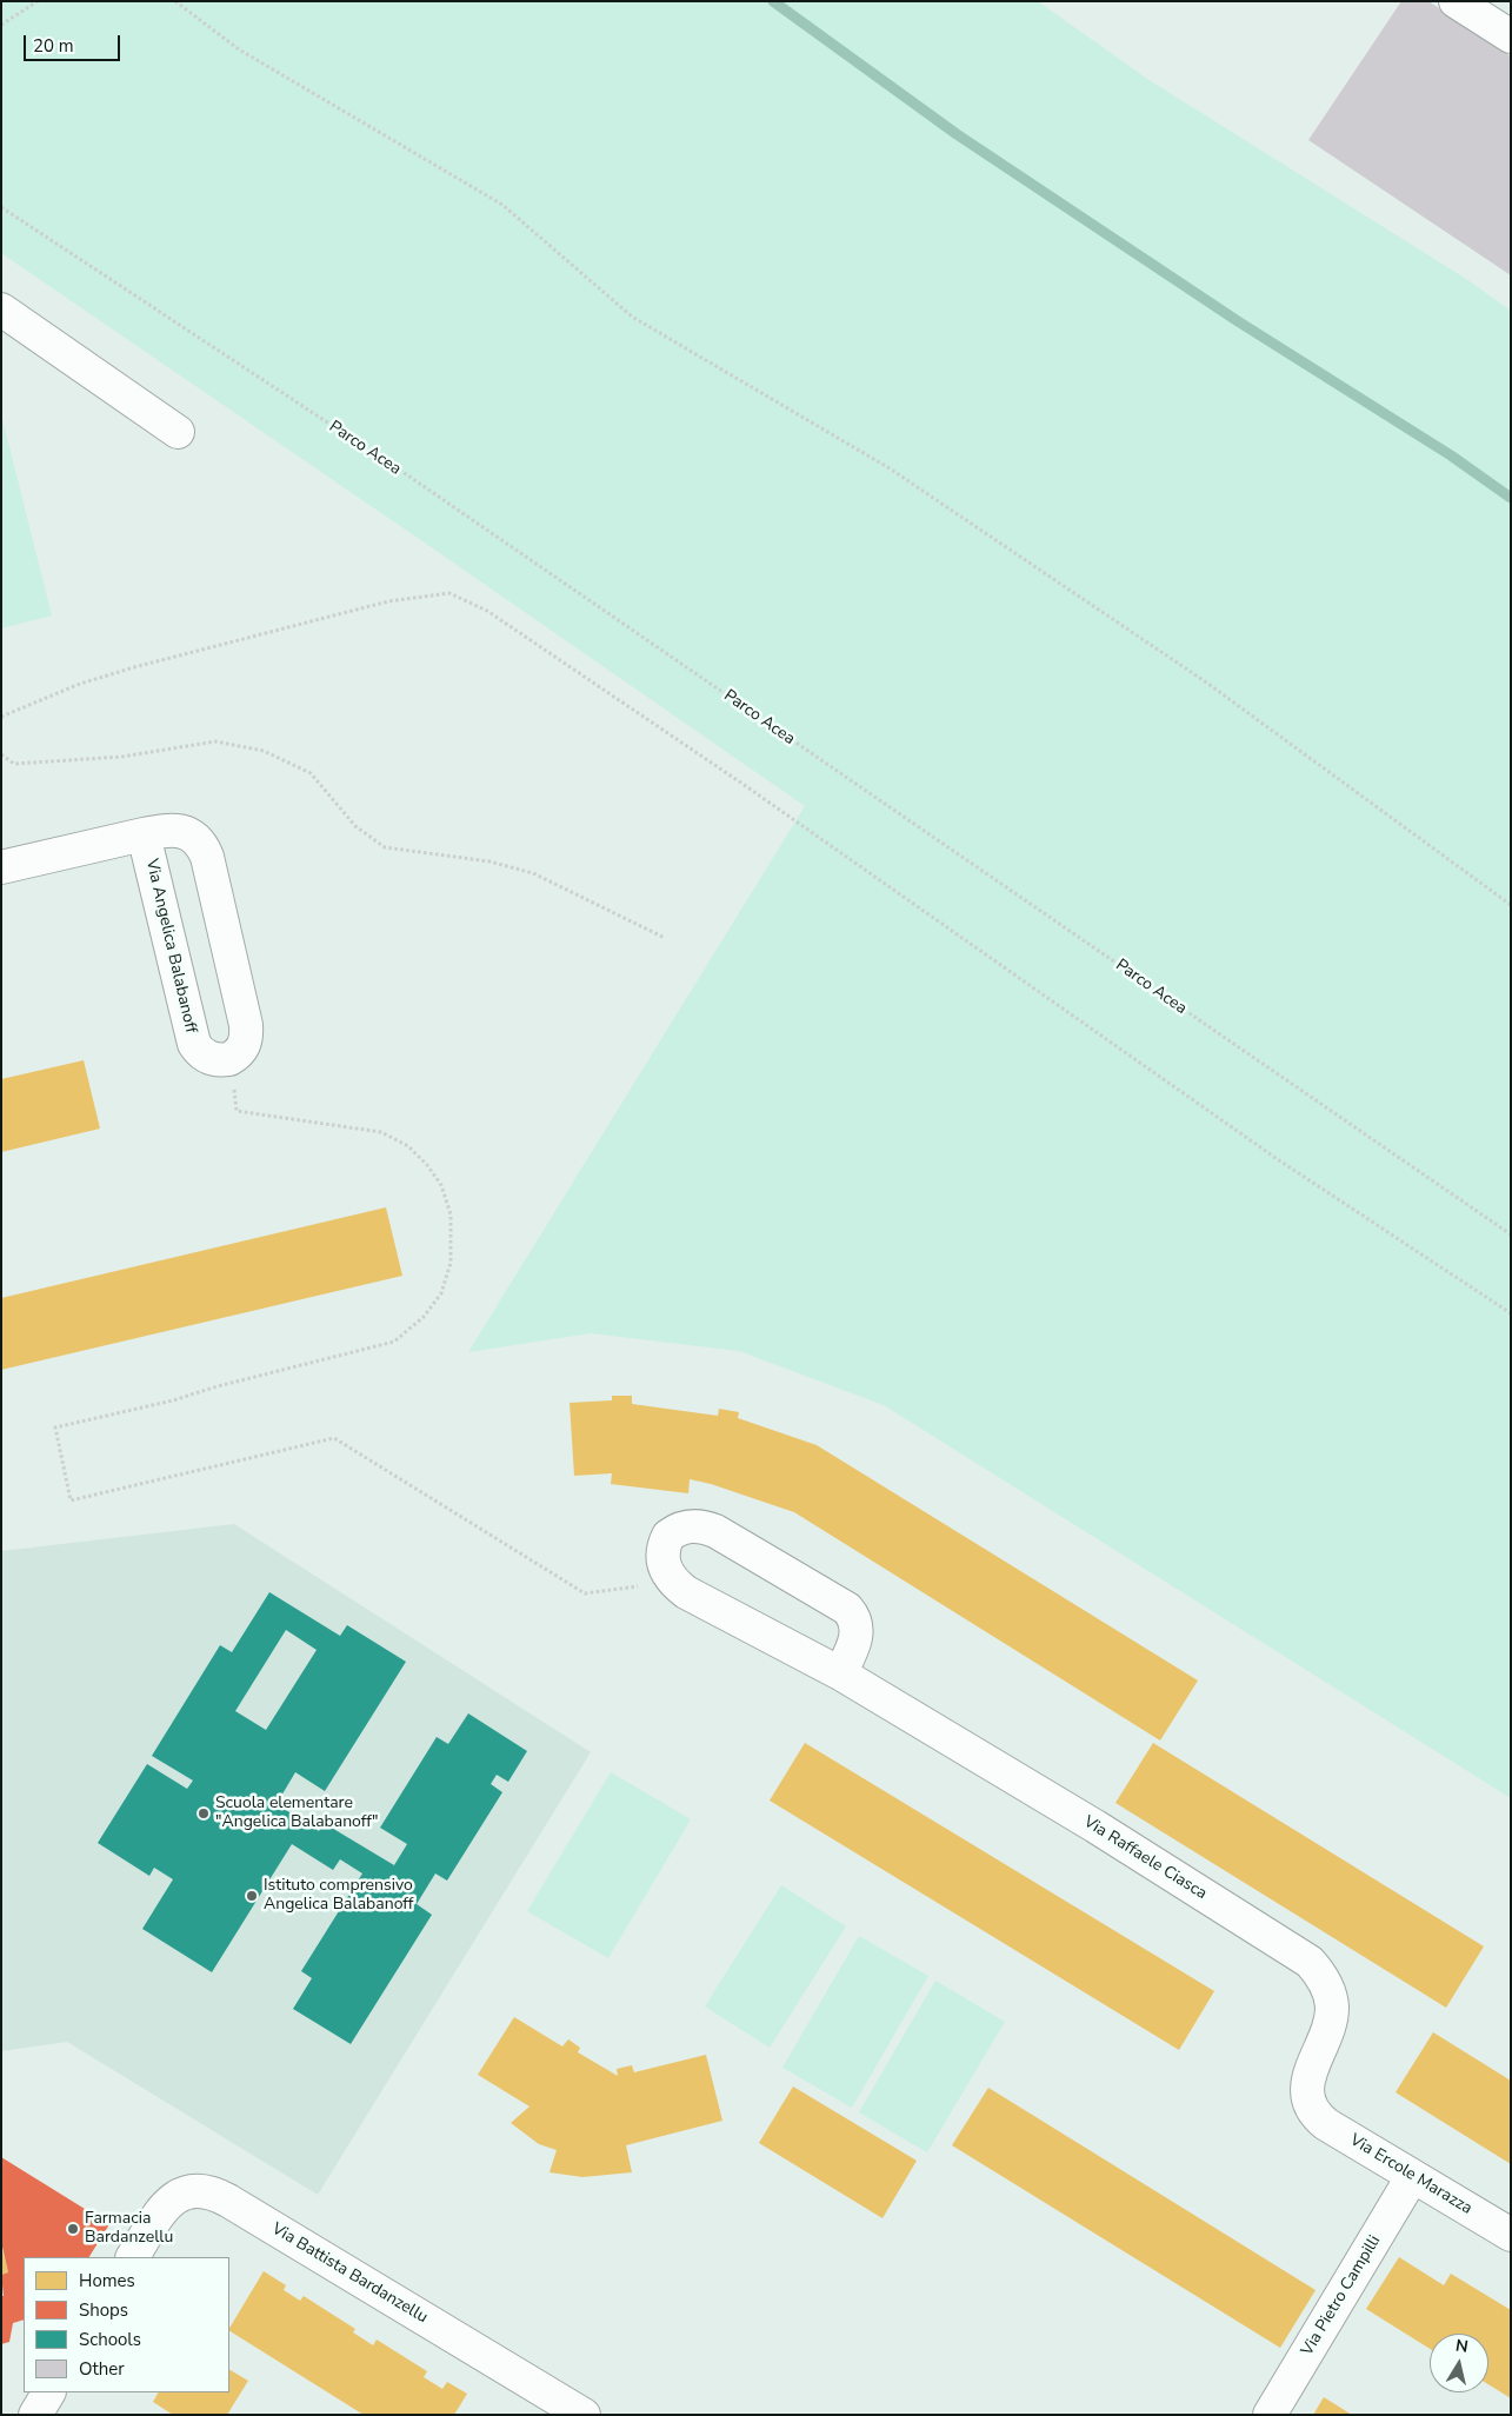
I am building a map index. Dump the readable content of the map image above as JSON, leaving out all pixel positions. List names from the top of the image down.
{
  "streets": {
    "street": [
      "Via Angelica Balabanoff",
      "Via Raffaele Ciasca",
      "Via Ercole Marazza",
      "Via Battista Bardanzellu",
      "Via Pietro Campilli"
    ],
    "path": ["Parco Acea"]
  },
  "crossings": [
    ["Via Raffaele Ciasca", "Via Ercole Marazza"],
    ["Via Ercole Marazza", "Via Pietro Campilli"]
  ],
  "places": ["Scuola elementare \"Angelica Balabanoff\"", "Istituto comprensivo Angelica Balabanoff", "Farmacia Bardanzellu"],
  "legend": [
    "Homes",
    "Shops",
    "Schools",
    "Other"
  ],
  "scale_bar": "20 m",
  "north": "top"
}
